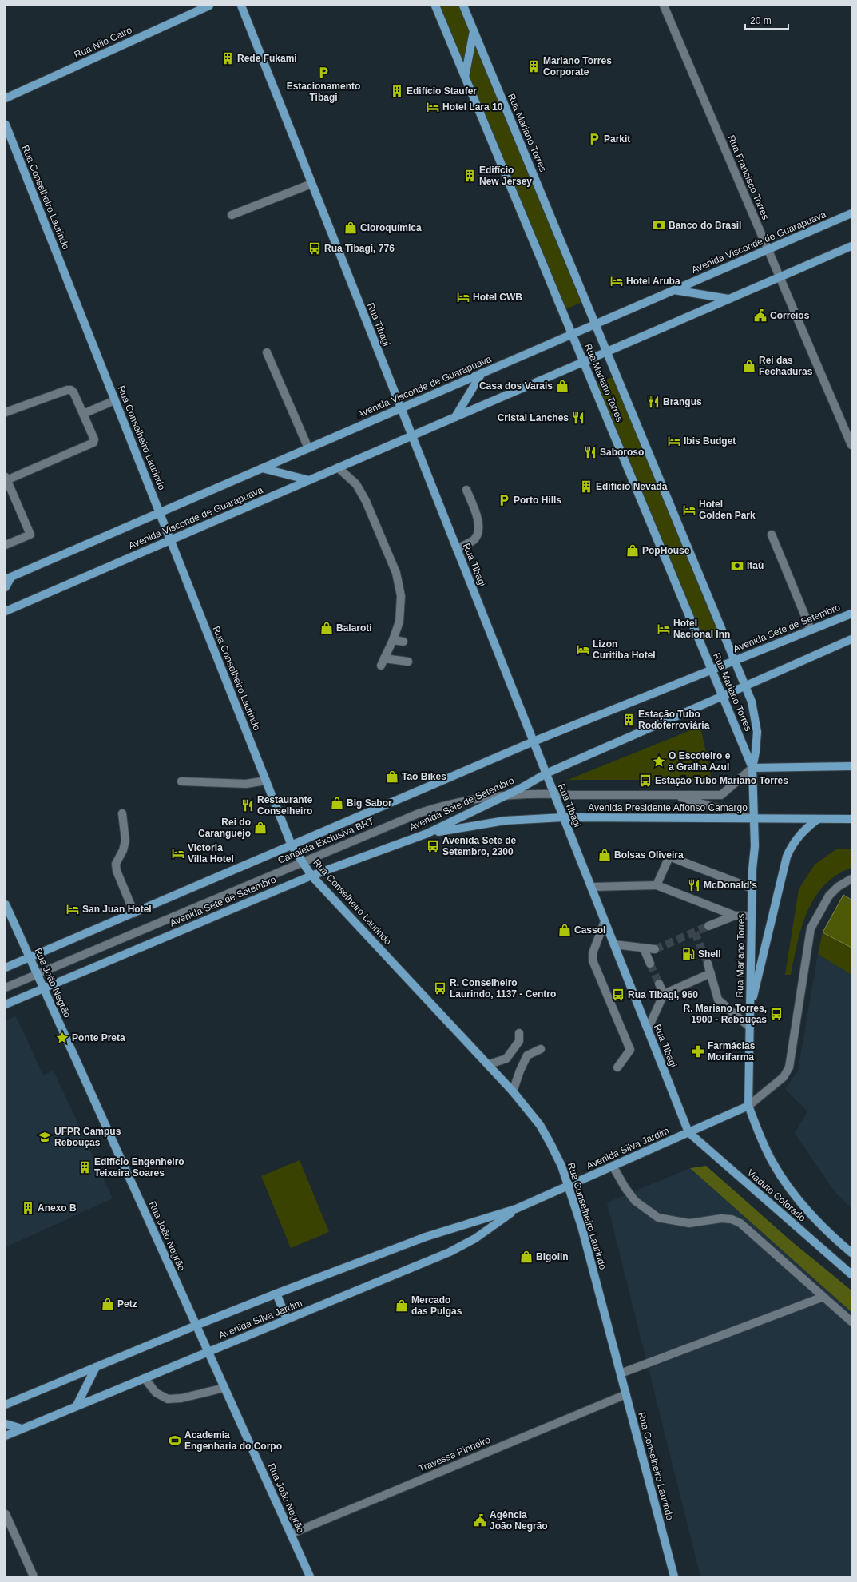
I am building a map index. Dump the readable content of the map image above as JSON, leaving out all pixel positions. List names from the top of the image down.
{
  "streets": {
    "main road": [
      "Rua Nilo Cairo",
      "Rua Mariano Torres",
      "Rua Conselheiro Laurindo",
      "Avenida Visconde de Guarapuava",
      "Rua Tibagi",
      "Avenida Sete de Setembro",
      "Avenida Presidente Affonso Camargo",
      "Rua João Negrão",
      "Avenida Silva Jardim",
      "Viaduto Colorado"
    ],
    "street": ["Rua Francisco Torres", "Canaleta Exclusiva BRT", "Travessa Pinheiro"]
  },
  "crossings": [
    ["Rua Mariano Torres", "Avenida Visconde de Guarapuava"],
    ["Rua Mariano Torres", "Avenida Sete de Setembro"],
    ["Rua Mariano Torres", "Avenida Presidente Affonso Camargo"],
    ["Rua Mariano Torres", "Canaleta Exclusiva BRT"],
    ["Rua Mariano Torres", "Avenida Silva Jardim"],
    ["Rua Mariano Torres", "Viaduto Colorado"],
    ["Rua Francisco Torres", "Avenida Visconde de Guarapuava"],
    ["Rua Conselheiro Laurindo", "Avenida Visconde de Guarapuava"],
    ["Rua Conselheiro Laurindo", "Avenida Sete de Setembro"],
    ["Rua Conselheiro Laurindo", "Canaleta Exclusiva BRT"],
    ["Rua Conselheiro Laurindo", "Avenida Silva Jardim"],
    ["Rua Conselheiro Laurindo", "Travessa Pinheiro"],
    ["Avenida Visconde de Guarapuava", "Rua Tibagi"],
    ["Rua Tibagi", "Avenida Sete de Setembro"],
    ["Rua Tibagi", "Avenida Presidente Affonso Camargo"],
    ["Rua Tibagi", "Canaleta Exclusiva BRT"],
    ["Rua Tibagi", "Avenida Silva Jardim"],
    ["Rua Tibagi", "Viaduto Colorado"],
    ["Avenida Sete de Setembro", "Avenida Presidente Affonso Camargo"],
    ["Avenida Sete de Setembro", "Canaleta Exclusiva BRT"],
    ["Avenida Sete de Setembro", "Rua João Negrão"],
    ["Avenida Presidente Affonso Camargo", "Canaleta Exclusiva BRT"],
    ["Canaleta Exclusiva BRT", "Rua João Negrão"],
    ["Rua João Negrão", "Avenida Silva Jardim"],
    ["Rua João Negrão", "Travessa Pinheiro"],
    ["Avenida Silva Jardim", "Viaduto Colorado"]
  ],
  "places": {
    "building": [
      "Rede Fukami",
      "Mariano Torres Corporate",
      "Edifício Staufer",
      "Edifício New Jersey",
      "Edifício Nevada",
      "Estação Tubo Rodoferroviária",
      "Edifício Engenheiro Teixeira Soares",
      "Anexo B"
    ],
    "parking": ["Estacionamento Tibagi", "Parkit", "Porto Hills"],
    "hotel": [
      "Hotel Lara 10",
      "Hotel Aruba",
      "Hotel CWB",
      "Ibis Budget",
      "Hotel Golden Park",
      "Hotel Nacional Inn",
      "Lizon Curitiba Hotel",
      "Victoria Villa Hotel",
      "San Juan Hotel"
    ],
    "bank": ["Banco do Brasil", "Itaú"],
    "shop": [
      "Cloroquímica",
      "Rei das Fechaduras",
      "Casa dos Varais",
      "PopHouse",
      "Balaroti",
      "Tao Bikes",
      "Big Sabor",
      "Rei do Caranguejo",
      "Bolsas Oliveira",
      "Cassol",
      "Bigolin",
      "Petz",
      "Mercado das Pulgas"
    ],
    "bus stop": [
      "Rua Tibagi, 776",
      "Estação Tubo Mariano Torres",
      "Avenida Sete de Setembro, 2300",
      "R. Conselheiro Laurindo, 1137 - Centro",
      "Rua Tibagi, 960",
      "R. Mariano Torres, 1900 - Rebouças"
    ],
    "public building": ["Correios", "Agência João Negrão"],
    "restaurant": [
      "Brangus",
      "Cristal Lanches",
      "Saboroso",
      "Restaurante Conselheiro",
      "McDonald's"
    ],
    "place": ["O Escoteiro e a Gralha Azul", "Ponte Preta"],
    "fuel station": ["Shell"],
    "pharmacy": ["Farmácias Morifarma"],
    "school or university": ["UFPR Campus Rebouças"],
    "sports": ["Academia Engenharia do Corpo"]
  },
  "scale_bar": "20 m"
}
